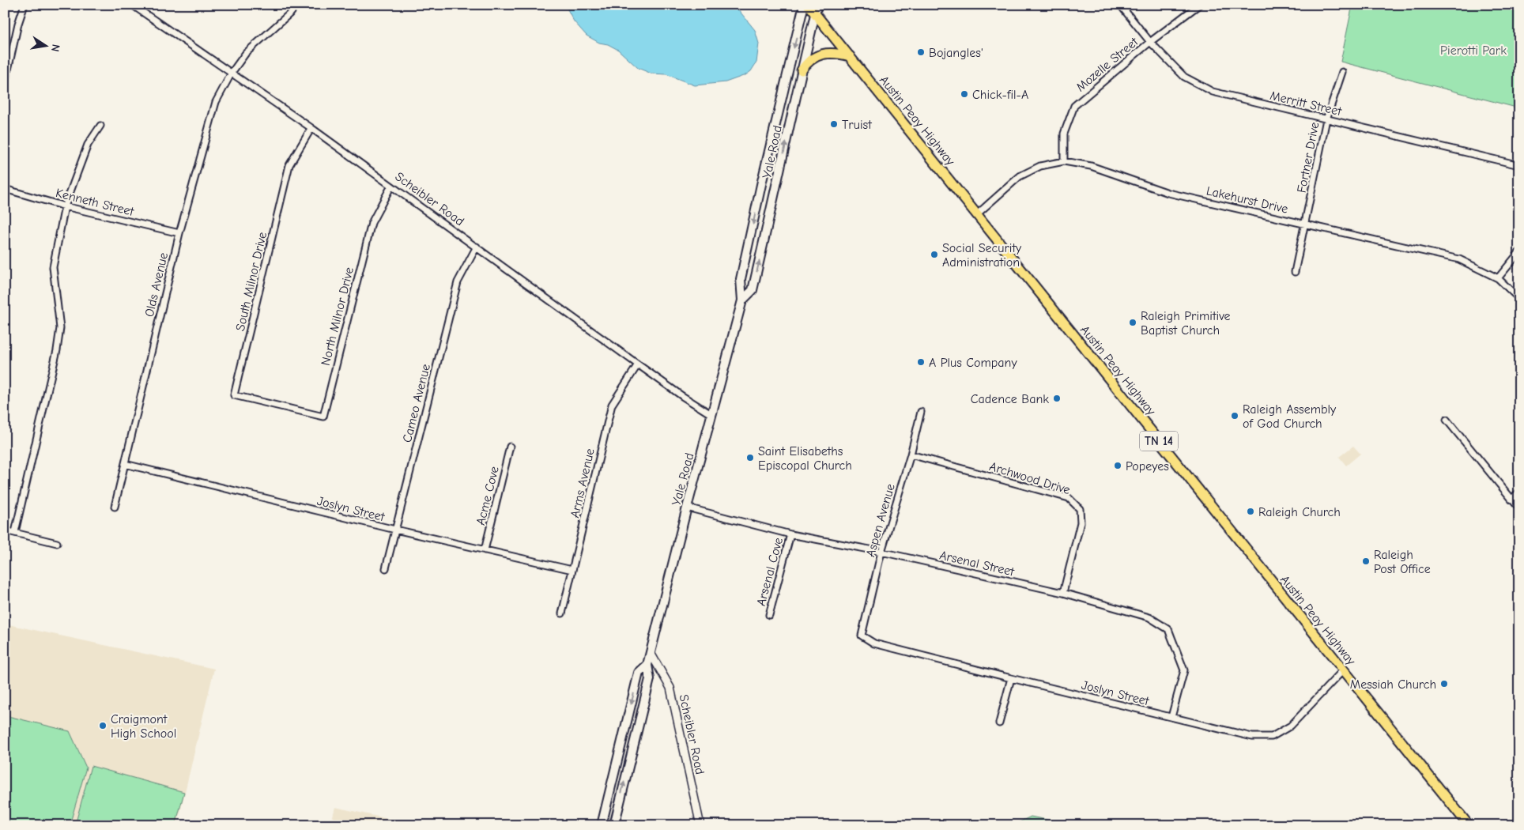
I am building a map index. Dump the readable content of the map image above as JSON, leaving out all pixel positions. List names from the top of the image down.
{
  "streets": {
    "main road": ["Austin Peay Highway", "Yale Road", "TN 14"],
    "street": [
      "Mozelle Street",
      "Merritt Street",
      "Fortner Drive",
      "Scheibler Road",
      "Lakehurst Drive",
      "Kenneth Street",
      "South Milnor Drive",
      "Olds Avenue",
      "North Milnor Drive",
      "Cameo Avenue",
      "Archwood Drive",
      "Arms Avenue",
      "Acme Cove",
      "Joslyn Street",
      "Aspen Avenue",
      "Arsenal Street",
      "Arsenal Cove"
    ]
  },
  "crossings": [
    ["Mozelle Street", "Merritt Street"],
    ["Mozelle Street", "Lakehurst Drive"],
    ["Merritt Street", "Fortner Drive"],
    ["Austin Peay Highway", "Yale Road"],
    ["Austin Peay Highway", "Lakehurst Drive"],
    ["Austin Peay Highway", "Joslyn Street"],
    ["Yale Road", "Scheibler Road"],
    ["Yale Road", "Arsenal Street"],
    ["Fortner Drive", "Lakehurst Drive"],
    ["Scheibler Road", "South Milnor Drive"],
    ["Scheibler Road", "Olds Avenue"],
    ["Scheibler Road", "North Milnor Drive"],
    ["Scheibler Road", "Cameo Avenue"],
    ["Scheibler Road", "Arms Avenue"],
    ["Kenneth Street", "Olds Avenue"],
    ["South Milnor Drive", "North Milnor Drive"],
    ["Olds Avenue", "Joslyn Street"],
    ["Cameo Avenue", "Joslyn Street"],
    ["Archwood Drive", "Aspen Avenue"],
    ["Archwood Drive", "Arsenal Street"],
    ["Arms Avenue", "Joslyn Street"],
    ["Acme Cove", "Joslyn Street"],
    ["Joslyn Street", "Aspen Avenue"],
    ["Joslyn Street", "Arsenal Street"],
    ["Aspen Avenue", "Arsenal Street"],
    ["Arsenal Street", "Arsenal Cove"]
  ],
  "parks": ["Pierotti Park"],
  "places": [
    "Bojangles'",
    "Chick-fil-A",
    "Truist",
    "Social Security Administration",
    "Raleigh Primitive Baptist Church",
    "A Plus Company",
    "Cadence Bank",
    "Raleigh Assembly of God Church",
    "Saint Elisabeths Episcopal Church",
    "Popeyes",
    "Raleigh Church",
    "Raleigh Post Office",
    "Messiah Church",
    "Craigmont High School"
  ],
  "north": "right"
}
